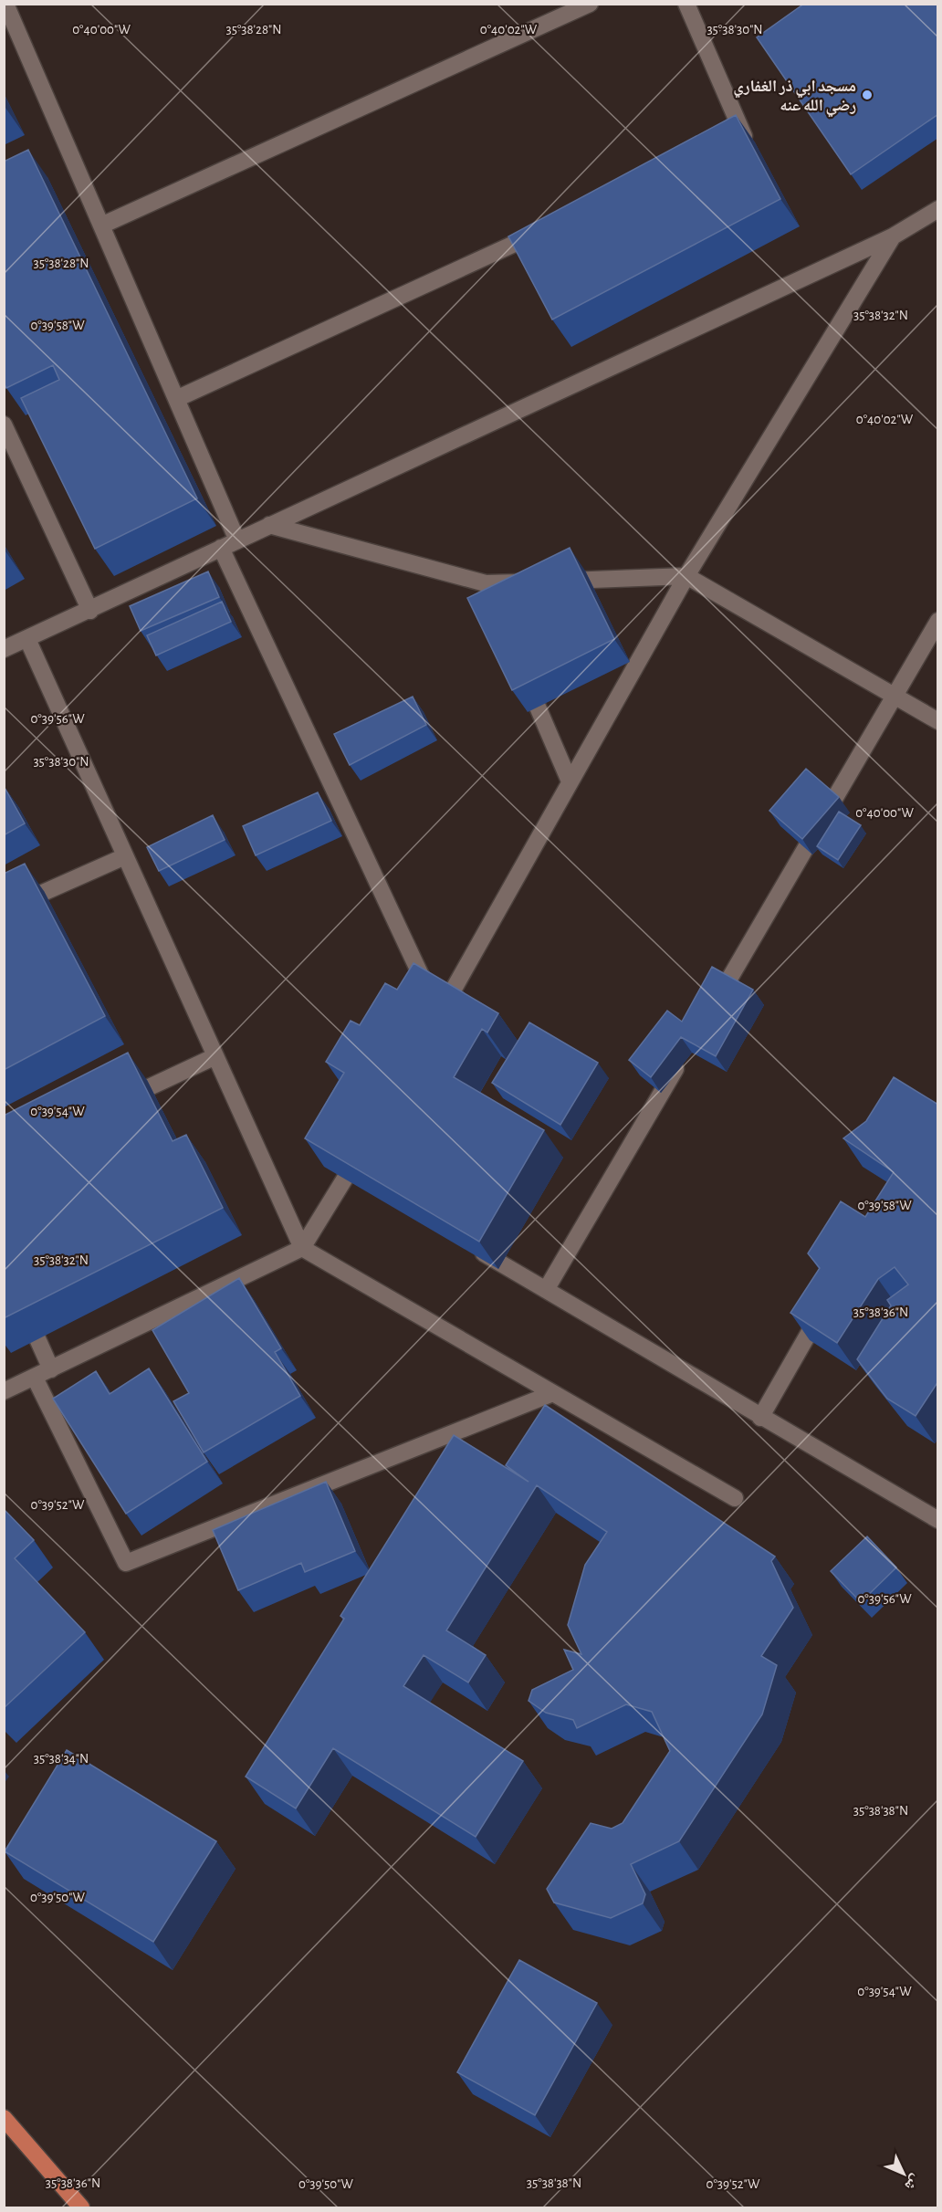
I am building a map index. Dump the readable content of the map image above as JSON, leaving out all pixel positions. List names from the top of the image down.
{
  "places": ["مسجد ابي ذر الغفاري رضي الله عنه"],
  "north": "bottom right",
  "coordinates": [
    "0°40'00\"W",
    "0°40'02\"W",
    "35°38'28\"N",
    "35°38'30\"N",
    "35°38'32\"N",
    "0°39'58\"W",
    "0°39'56\"W",
    "0°39'54\"W",
    "35°38'36\"N",
    "0°39'52\"W",
    "35°38'34\"N",
    "35°38'38\"N",
    "0°39'50\"W"
  ]
}
